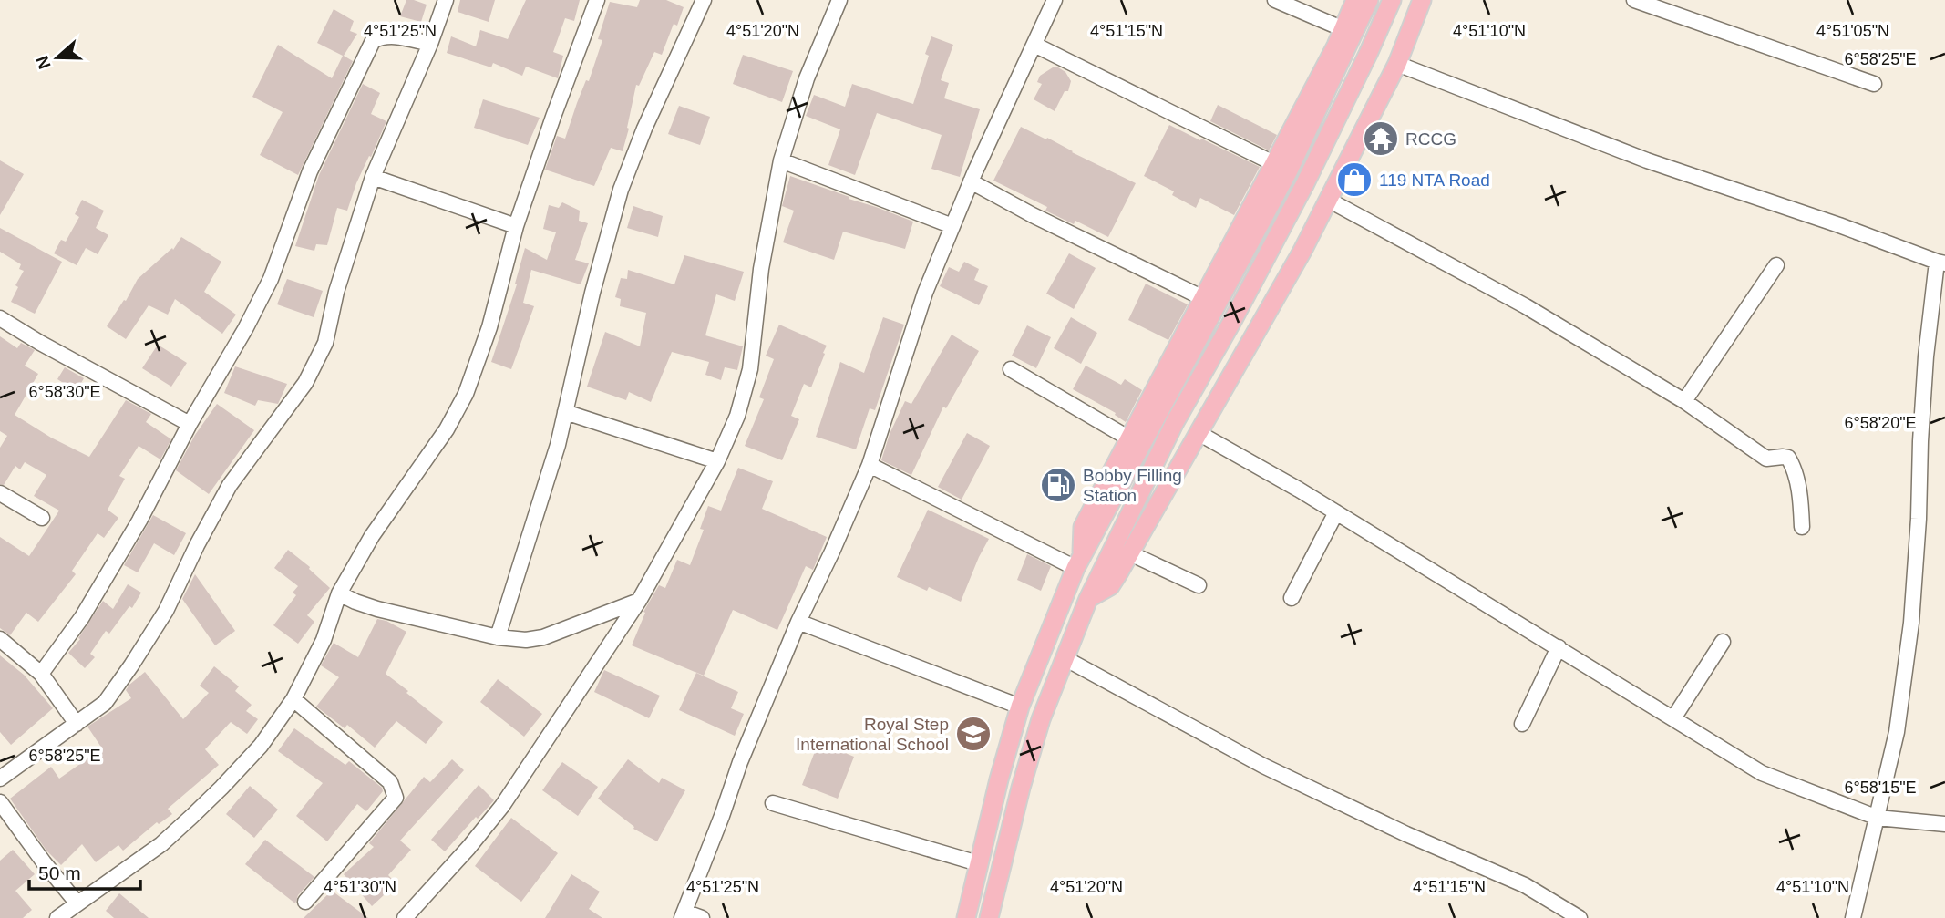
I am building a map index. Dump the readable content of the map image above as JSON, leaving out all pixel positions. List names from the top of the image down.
{
  "places": {
    "temple": ["RCCG"],
    "shop": ["119 NTA Road"],
    "fuel station": ["Bobby Filling Station"],
    "school or university": ["Royal Step International School"]
  },
  "scale_bar": "50 m",
  "north": "left",
  "coordinates": [
    "4°51'10\"N",
    "4°51'25\"N",
    "4°51'20\"N",
    "4°51'15\"N",
    "4°51'05\"N",
    "6°58'25\"E",
    "6°58'30\"E",
    "6°58'20\"E",
    "6°58'15\"E",
    "4°51'30\"N"
  ]
}
